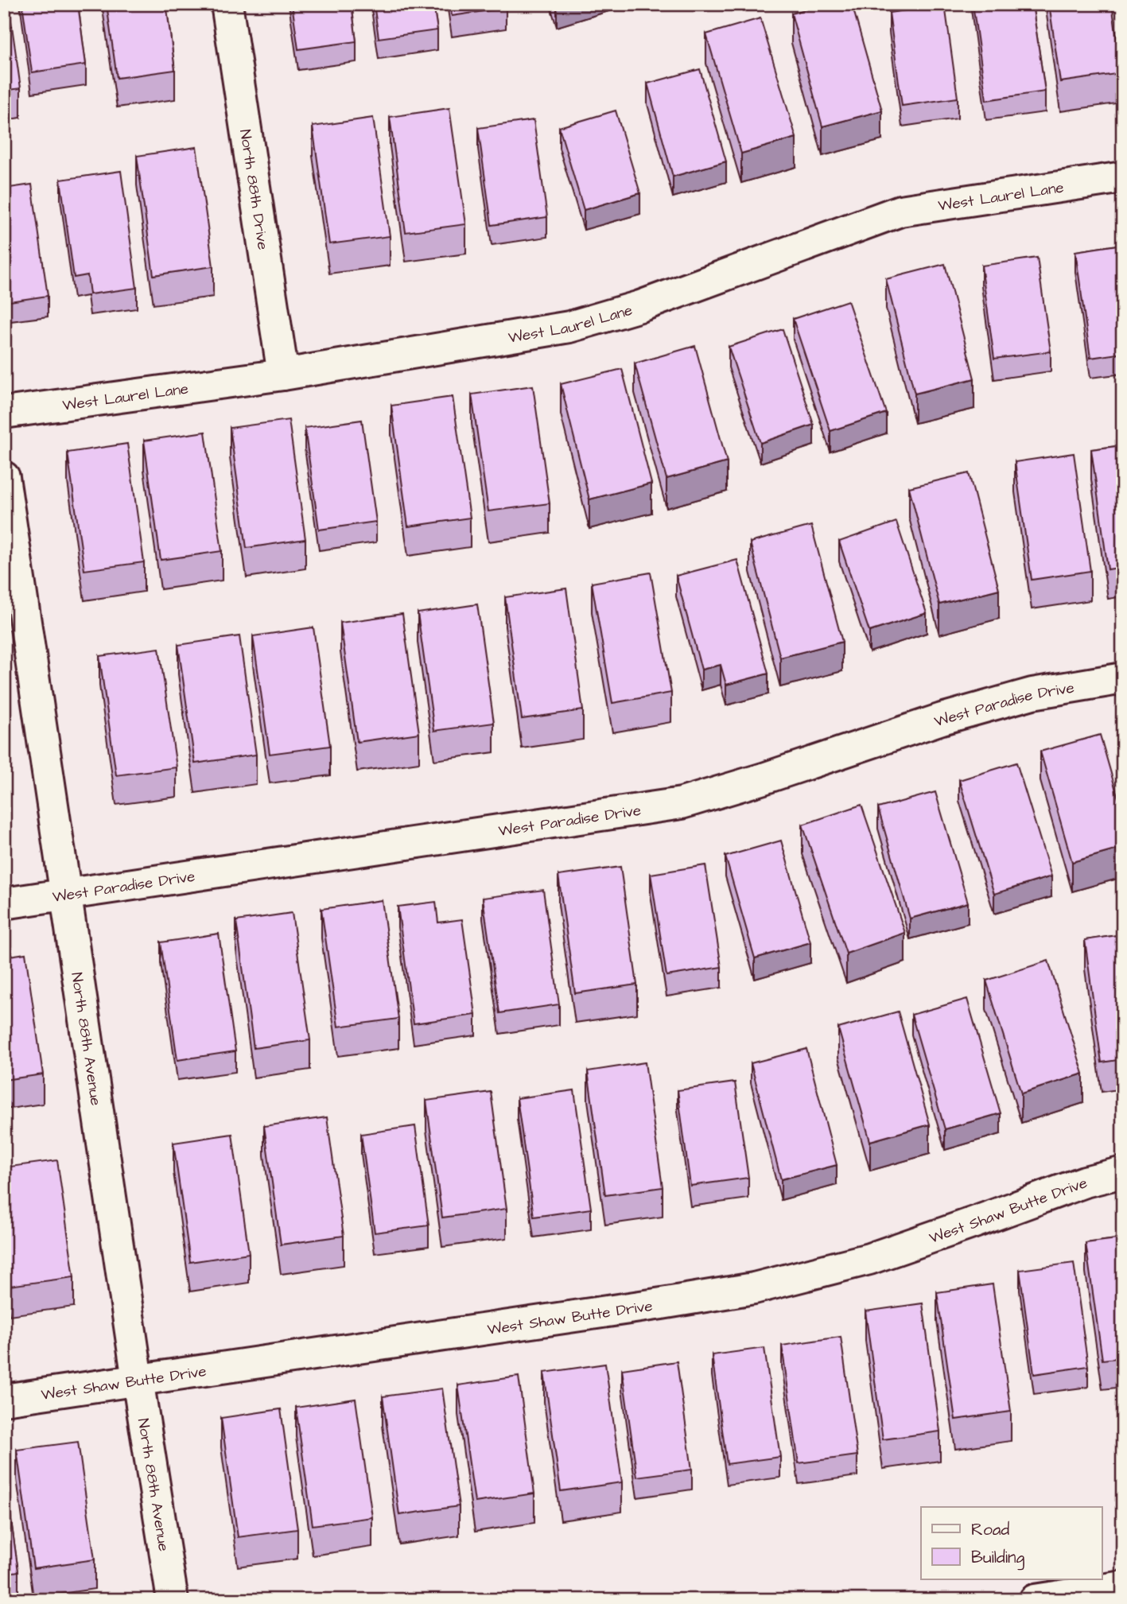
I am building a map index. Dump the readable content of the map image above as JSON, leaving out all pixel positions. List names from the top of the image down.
{
  "streets": {
    "street": [
      "North 88th Drive",
      "West Laurel Lane",
      "West Paradise Drive",
      "North 88th Avenue",
      "West Shaw Butte Drive"
    ]
  },
  "crossings": [
    ["North 88th Drive", "West Laurel Lane"],
    ["West Paradise Drive", "North 88th Avenue"],
    ["North 88th Avenue", "West Shaw Butte Drive"]
  ],
  "legend": ["Road", "Building"]
}
